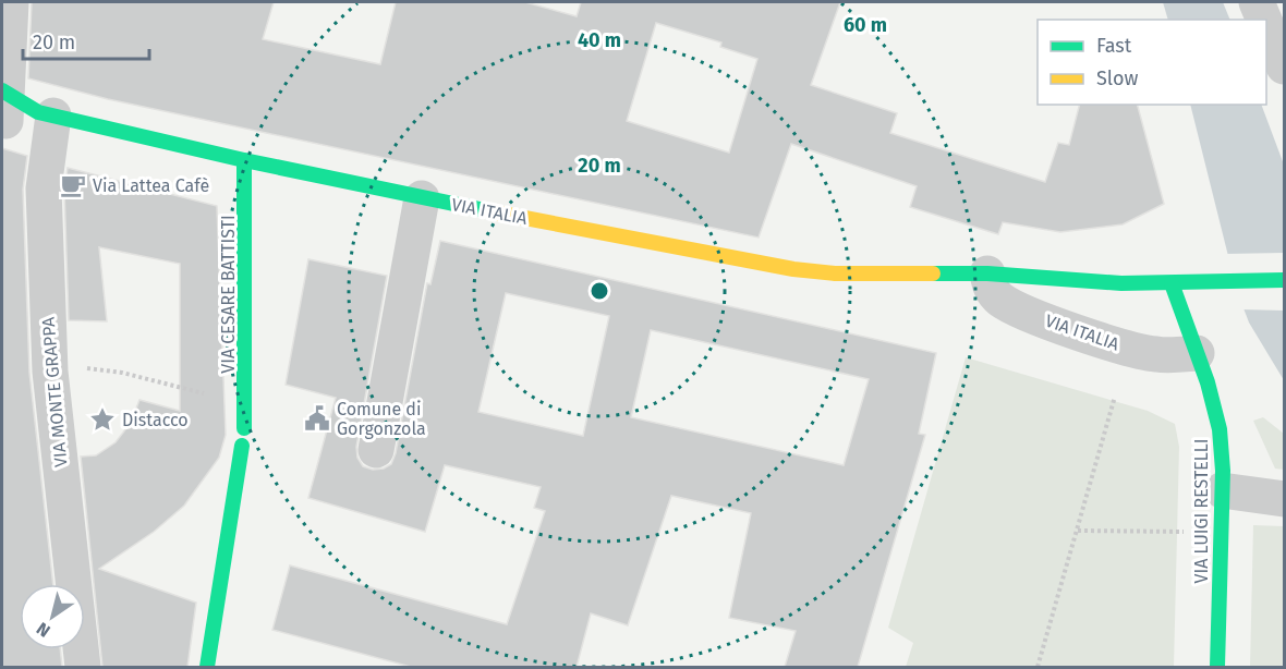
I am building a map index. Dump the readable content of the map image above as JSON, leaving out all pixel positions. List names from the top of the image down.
{
  "streets": {
    "street": [
      "VIA ITALIA",
      "VIA CESARE BATTISTI",
      "VIA MONTE GRAPPA",
      "VIA LUIGI RESTELLI"
    ]
  },
  "crossings": [
    ["VIA ITALIA", "VIA CESARE BATTISTI"],
    ["VIA ITALIA", "VIA MONTE GRAPPA"],
    ["VIA ITALIA", "VIA LUIGI RESTELLI"]
  ],
  "places": {
    "cafe": ["Via Lattea Cafè"],
    "public building": ["Comune di Gorgonzola"],
    "place": ["Distacco"]
  },
  "legend": ["Fast", "Slow"],
  "scale_bar": "20 m",
  "north": "bottom left",
  "rings": ["60 m", "40 m", "20 m"]
}
